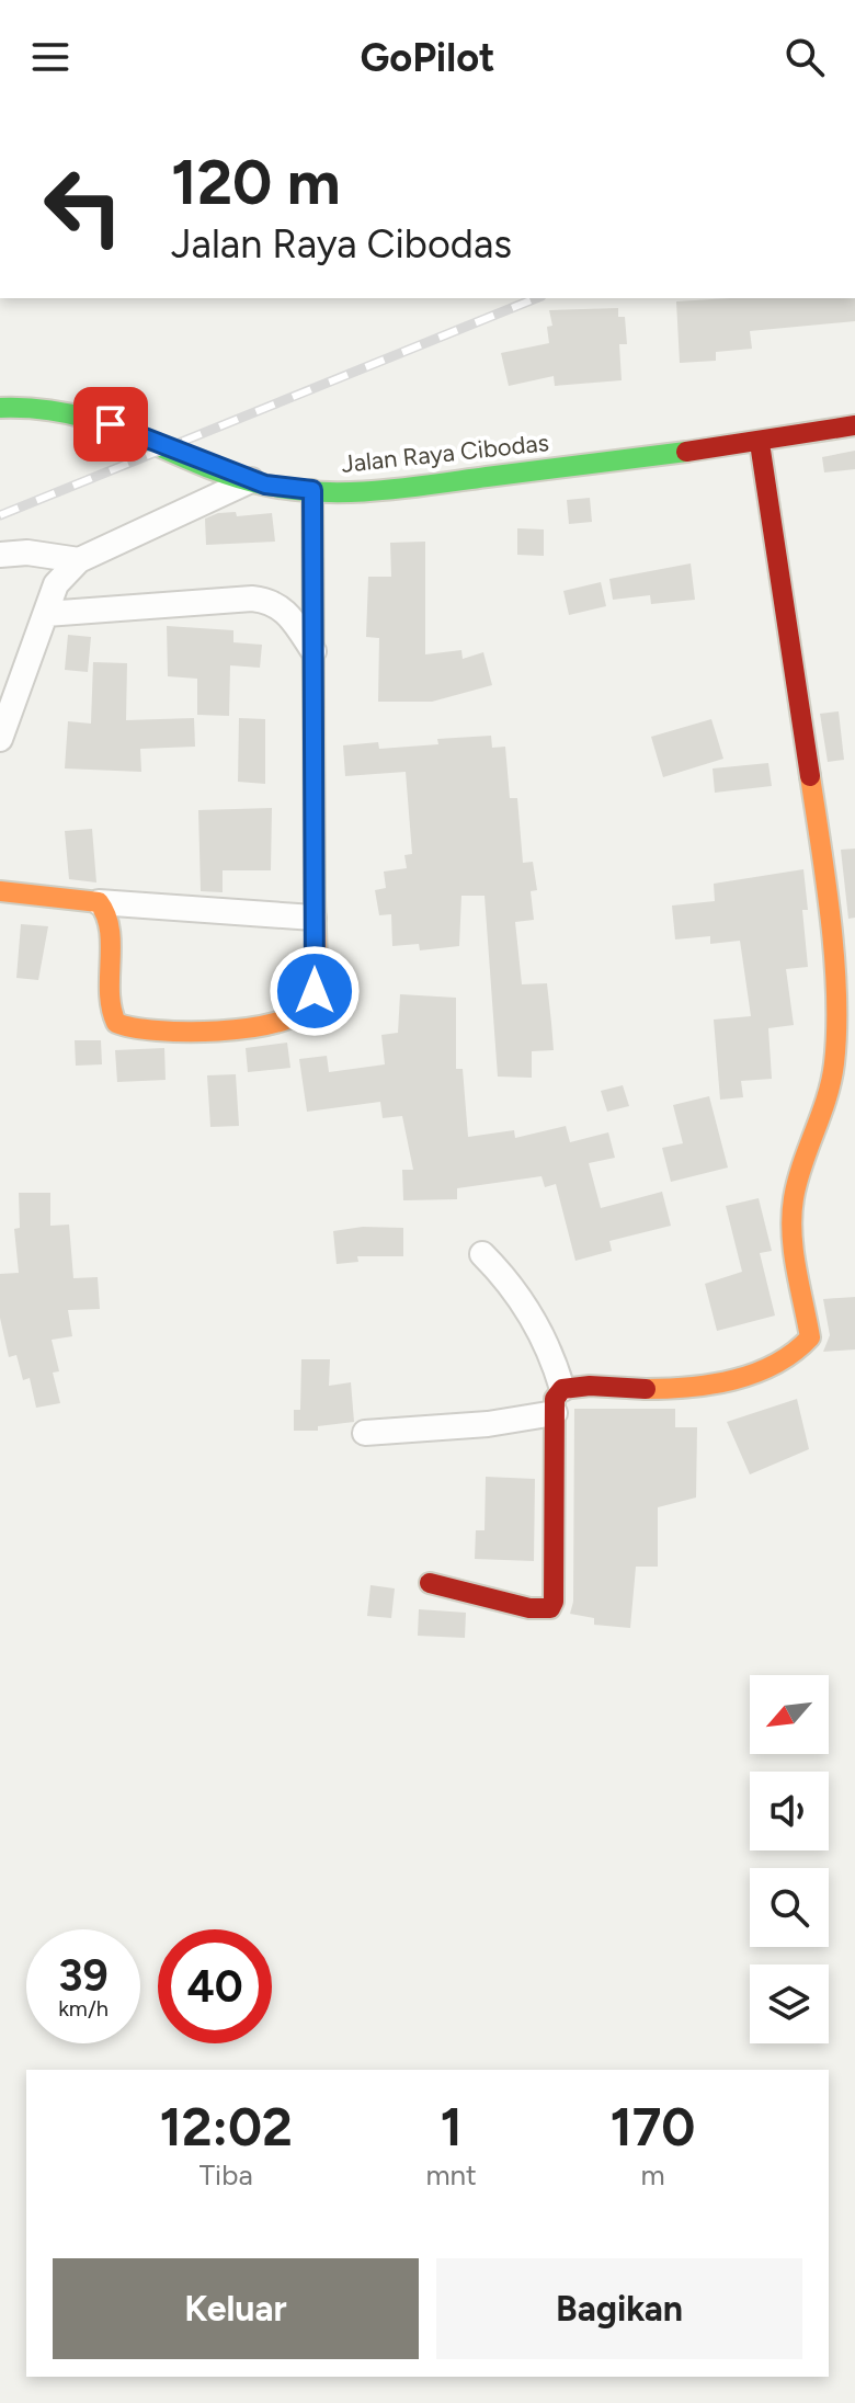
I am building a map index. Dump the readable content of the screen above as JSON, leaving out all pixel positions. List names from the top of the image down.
{
  "streets": {
    "main road": ["Jalan Raya Cibodas"]
  },
  "north": "bottom left",
  "page": {
    "header": "GoPilot",
    "turn": ["120 m", "Jalan Raya Cibodas"],
    "speed": "39 km/h",
    "limit": "40",
    "eta": [
      "12:02",
      "Tiba",
      "1",
      "mnt",
      "170",
      "m"
    ],
    "buttons": ["Keluar", "Bagikan"]
  }
}
